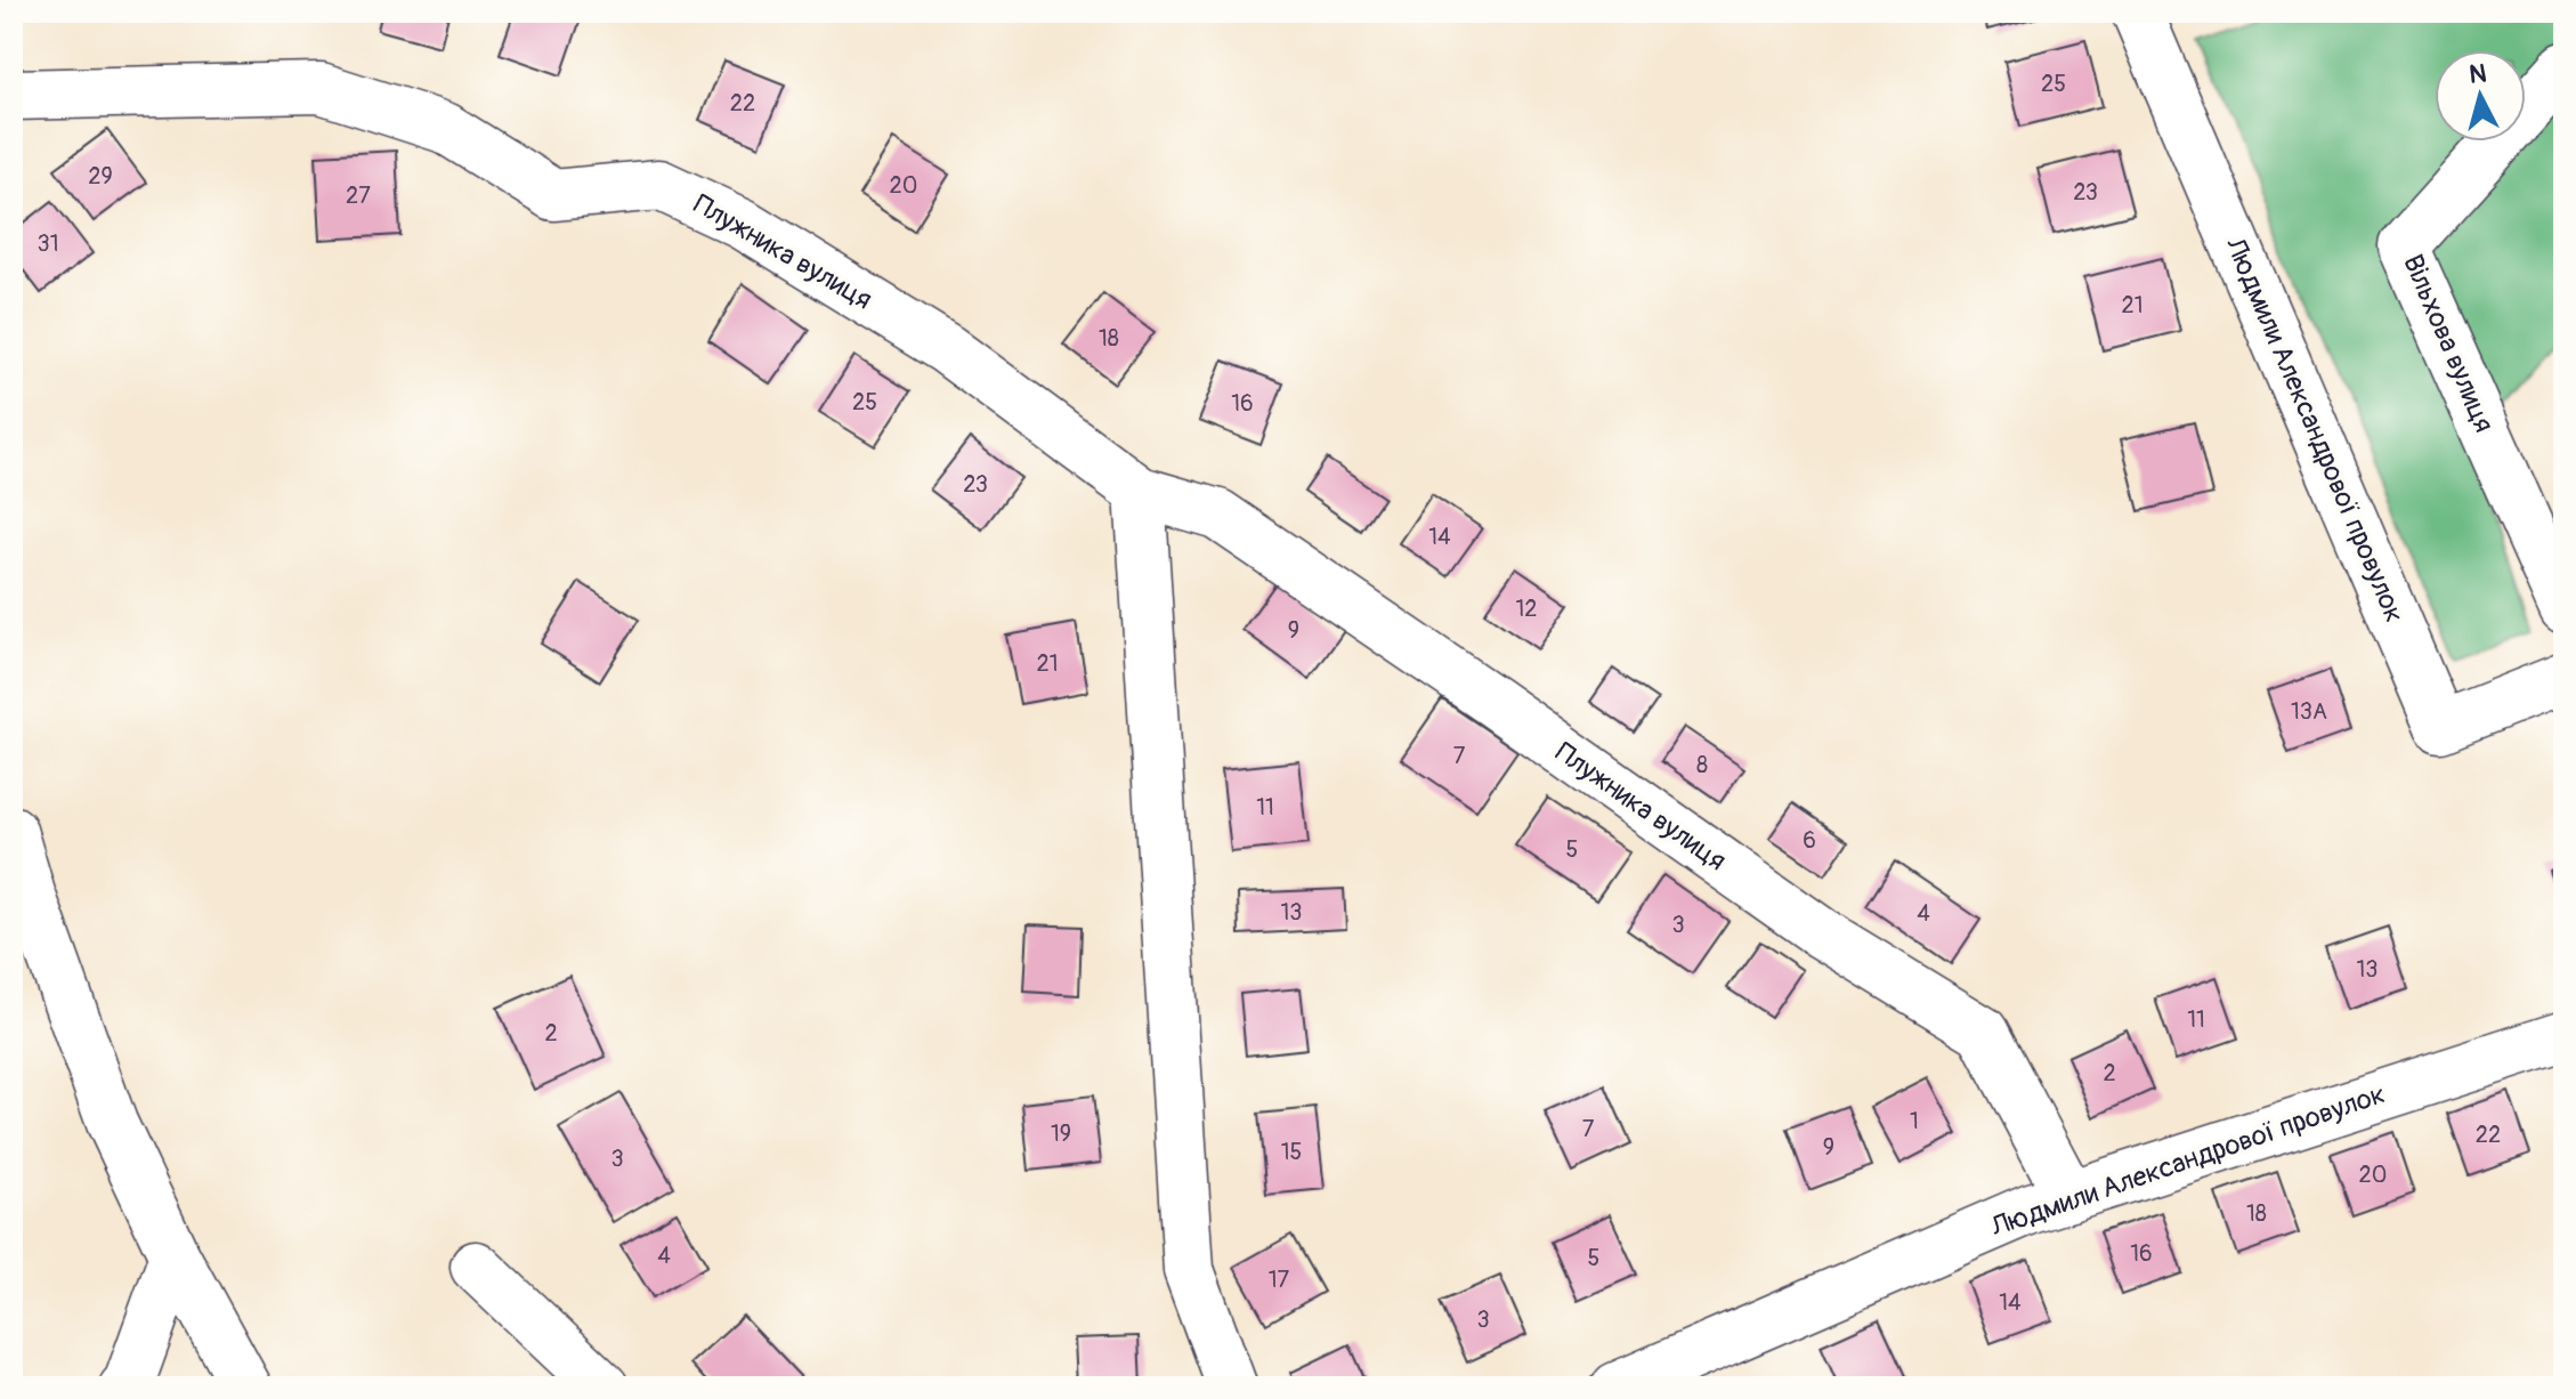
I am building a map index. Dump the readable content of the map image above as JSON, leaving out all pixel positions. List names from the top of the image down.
{
  "streets": {
    "main road": ["Плужника вулиця", "Вільхова вулиця", "Людмили Александрової провулок"]
  },
  "crossings": [
    ["Плужника вулиця", "Людмили Александрової провулок"]
  ],
  "house_numbers": [
    "25",
    "22",
    "29",
    "20",
    "23",
    "27",
    "31",
    "21",
    "18",
    "25",
    "16",
    "23",
    "14",
    "12",
    "9",
    "21",
    "13А",
    "7",
    "8",
    "11",
    "6",
    "5",
    "13",
    "4",
    "3",
    "13",
    "11",
    "2",
    "2",
    "1",
    "7",
    "19",
    "22",
    "9",
    "15",
    "3",
    "20",
    "18",
    "16",
    "4",
    "5",
    "17",
    "14",
    "3"
  ],
  "north": "top"
}
